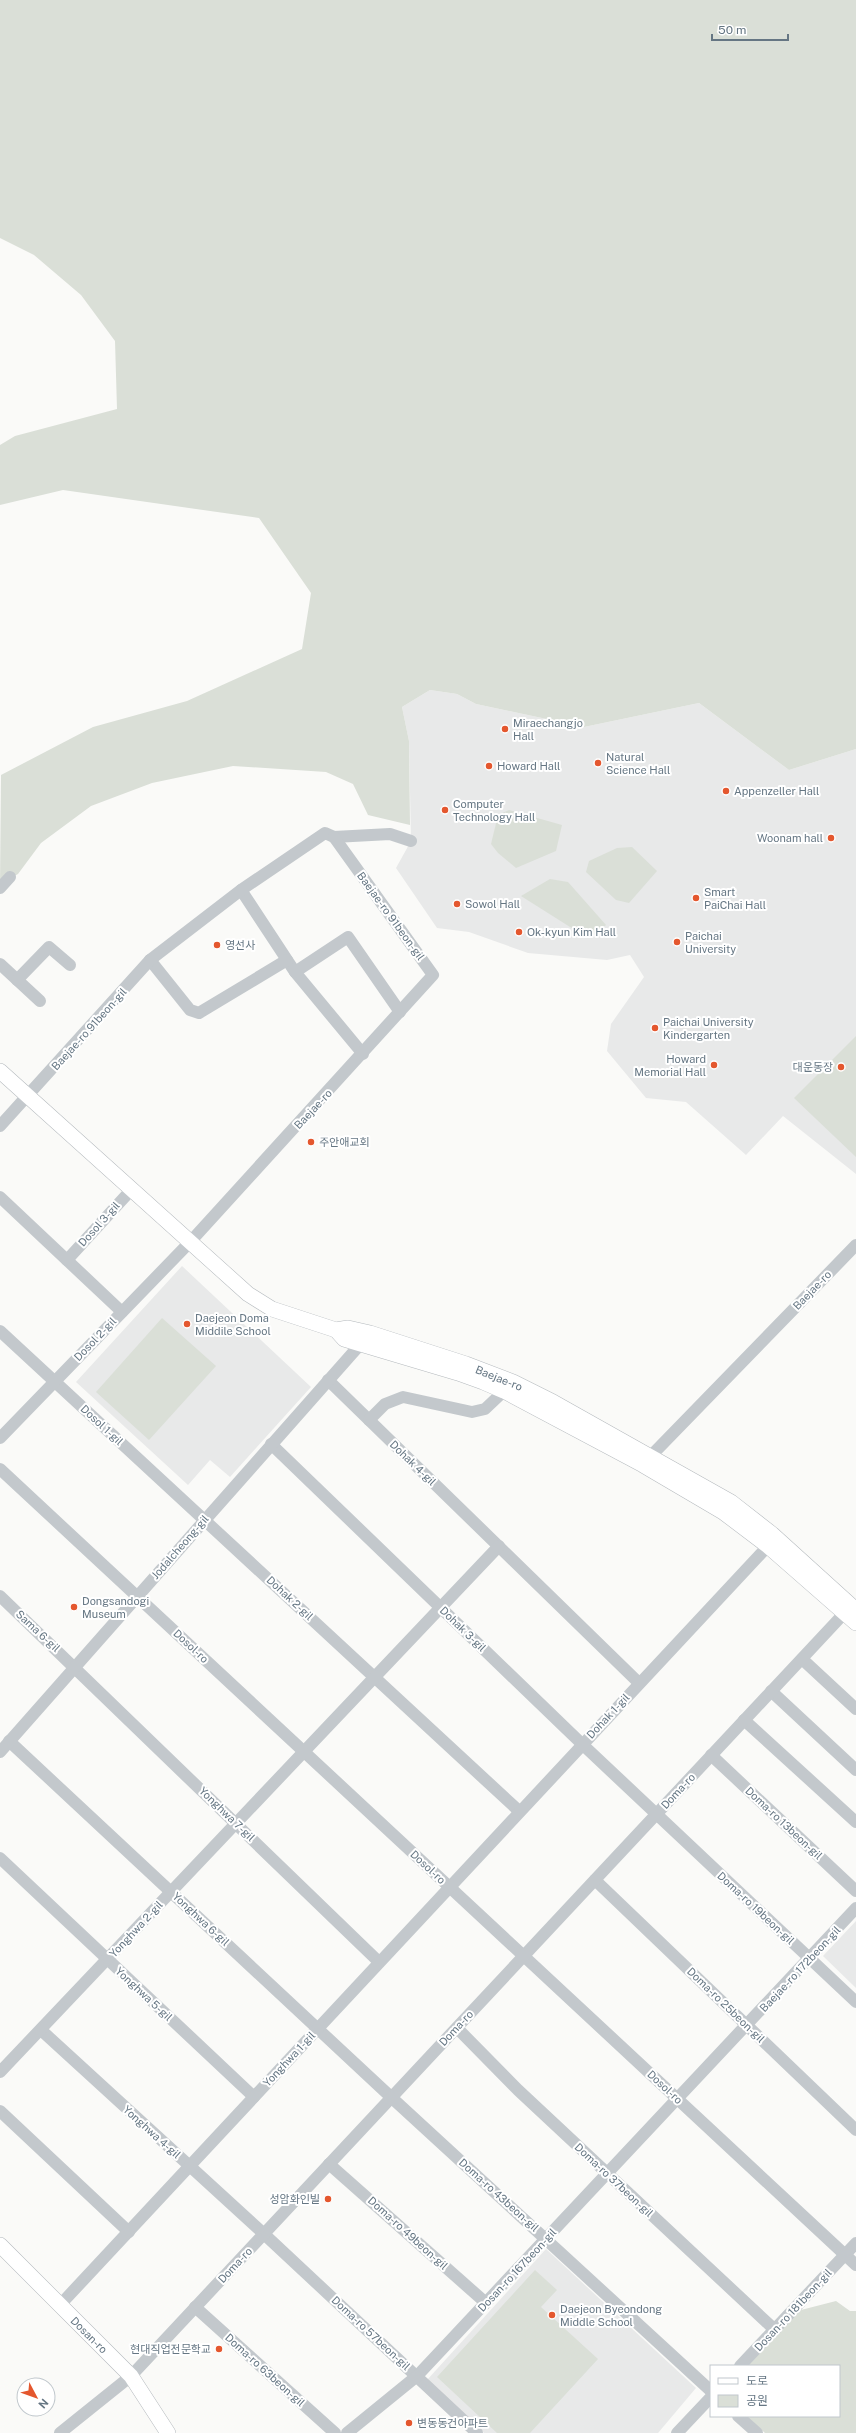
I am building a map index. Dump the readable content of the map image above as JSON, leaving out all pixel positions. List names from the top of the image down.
{
  "streets": {
    "main road": ["Baejae-ro", "Dosan-ro"],
    "street": [
      "Baejae-ro 91beon-gil",
      "Dosol 3-gil",
      "Dosol 2-gil",
      "Dosol 1-gil",
      "Dohak 4-gil",
      "Jodalcheong-gil",
      "Dohak 2-gil",
      "Dohak 3-gil",
      "Sama 6-gil",
      "Dosol-ro",
      "Dohak 1-gil",
      "Doma-ro",
      "Yonghwa 7-gil",
      "Doma-ro 13beon-gil",
      "Doma-ro 19beon-gil",
      "Yonghwa 6-gil",
      "Yonghwa 2-gil",
      "Baejae-ro 172beon-gil",
      "Yonghwa 5-gil",
      "Doma-ro 25beon-gil",
      "Yonghwa 1-gil",
      "Yonghwa 4-gil",
      "Doma-ro 37beon-gil",
      "Doma-ro 43beon-gil",
      "Doma-ro 49beon-gil",
      "Dosan-ro 167beon-gil",
      "Dosan-ro 181beon-gil",
      "Doma-ro 57beon-gil",
      "Doma-ro 63beon-gil"
    ]
  },
  "crossings": [
    ["Baejae-ro 91beon-gil", "Baejae-ro"],
    ["Baejae-ro", "Dosol 3-gil"],
    ["Baejae-ro", "Dosol 2-gil"],
    ["Baejae-ro", "Jodalcheong-gil"],
    ["Baejae-ro", "Dohak 1-gil"],
    ["Baejae-ro", "Doma-ro"],
    ["Dosol 2-gil", "Dosol 1-gil"],
    ["Dosol 1-gil", "Jodalcheong-gil"],
    ["Dosol 1-gil", "Dohak 2-gil"],
    ["Dohak 4-gil", "Jodalcheong-gil"],
    ["Dohak 4-gil", "Dohak 1-gil"],
    ["Jodalcheong-gil", "Dohak 2-gil"],
    ["Jodalcheong-gil", "Dohak 3-gil"],
    ["Jodalcheong-gil", "Sama 6-gil"],
    ["Jodalcheong-gil", "Dosol-ro"],
    ["Jodalcheong-gil", "Yonghwa 7-gil"],
    ["Jodalcheong-gil", "Yonghwa 6-gil"],
    ["Dohak 2-gil", "Dohak 1-gil"],
    ["Dohak 3-gil", "Dohak 1-gil"],
    ["Dohak 3-gil", "Doma-ro"],
    ["Dohak 3-gil", "Doma-ro 19beon-gil"],
    ["Sama 6-gil", "Yonghwa 7-gil"],
    ["Dosol-ro", "Dohak 1-gil"],
    ["Dosol-ro", "Doma-ro"],
    ["Dosol-ro", "Yonghwa 2-gil"],
    ["Dosol-ro", "Baejae-ro 172beon-gil"],
    ["Dosol-ro", "Yonghwa 1-gil"],
    ["Dosol-ro", "Dosan-ro 167beon-gil"],
    ["Dosol-ro", "Dosan-ro 181beon-gil"],
    ["Dohak 1-gil", "Yonghwa 1-gil"],
    ["Doma-ro", "Doma-ro 13beon-gil"],
    ["Doma-ro", "Doma-ro 19beon-gil"],
    ["Doma-ro", "Yonghwa 6-gil"],
    ["Doma-ro", "Doma-ro 25beon-gil"],
    ["Doma-ro", "Yonghwa 4-gil"],
    ["Doma-ro", "Doma-ro 37beon-gil"],
    ["Doma-ro", "Doma-ro 43beon-gil"],
    ["Doma-ro", "Doma-ro 49beon-gil"],
    ["Doma-ro", "Doma-ro 57beon-gil"],
    ["Doma-ro", "Dosan-ro"],
    ["Doma-ro", "Doma-ro 63beon-gil"],
    ["Yonghwa 7-gil", "Yonghwa 2-gil"],
    ["Yonghwa 7-gil", "Yonghwa 1-gil"],
    ["Doma-ro 19beon-gil", "Baejae-ro 172beon-gil"],
    ["Yonghwa 6-gil", "Yonghwa 2-gil"],
    ["Yonghwa 6-gil", "Yonghwa 1-gil"],
    ["Yonghwa 6-gil", "Doma-ro 43beon-gil"],
    ["Yonghwa 2-gil", "Yonghwa 5-gil"],
    ["Yonghwa 2-gil", "Yonghwa 4-gil"],
    ["Baejae-ro 172beon-gil", "Doma-ro 25beon-gil"],
    ["Baejae-ro 172beon-gil", "Dosan-ro 167beon-gil"],
    ["Yonghwa 5-gil", "Yonghwa 1-gil"],
    ["Yonghwa 1-gil", "Yonghwa 4-gil"],
    ["Yonghwa 1-gil", "Dosan-ro"],
    ["Yonghwa 4-gil", "Doma-ro 57beon-gil"],
    ["Doma-ro 37beon-gil", "Dosan-ro 167beon-gil"],
    ["Doma-ro 37beon-gil", "Dosan-ro 181beon-gil"],
    ["Doma-ro 43beon-gil", "Dosan-ro 167beon-gil"],
    ["Doma-ro 49beon-gil", "Dosan-ro 167beon-gil"],
    ["Dosan-ro 167beon-gil", "Doma-ro 57beon-gil"]
  ],
  "places": [
    "Miraechangjo Hall",
    "Natural Science Hall",
    "Howard Hall",
    "Appenzeller Hall",
    "Computer Technology Hall",
    "Woonam hall",
    "Smart PaiChai Hall",
    "Sowol Hall",
    "Ok-kyun Kim Hall",
    "Paichai University",
    "영선사",
    "Paichai University Kindergarten",
    "Howard Memorial Hall",
    "대운동장",
    "주안애교회",
    "Daejeon Doma Middile School",
    "Dongsandogi Museum",
    "성암화인빌",
    "Daejeon Byeondong Middle School",
    "현대직업전문학교",
    "변동동건아파트"
  ],
  "legend": ["도로", "공원"],
  "scale_bar": "50 m",
  "north": "bottom right"
}
